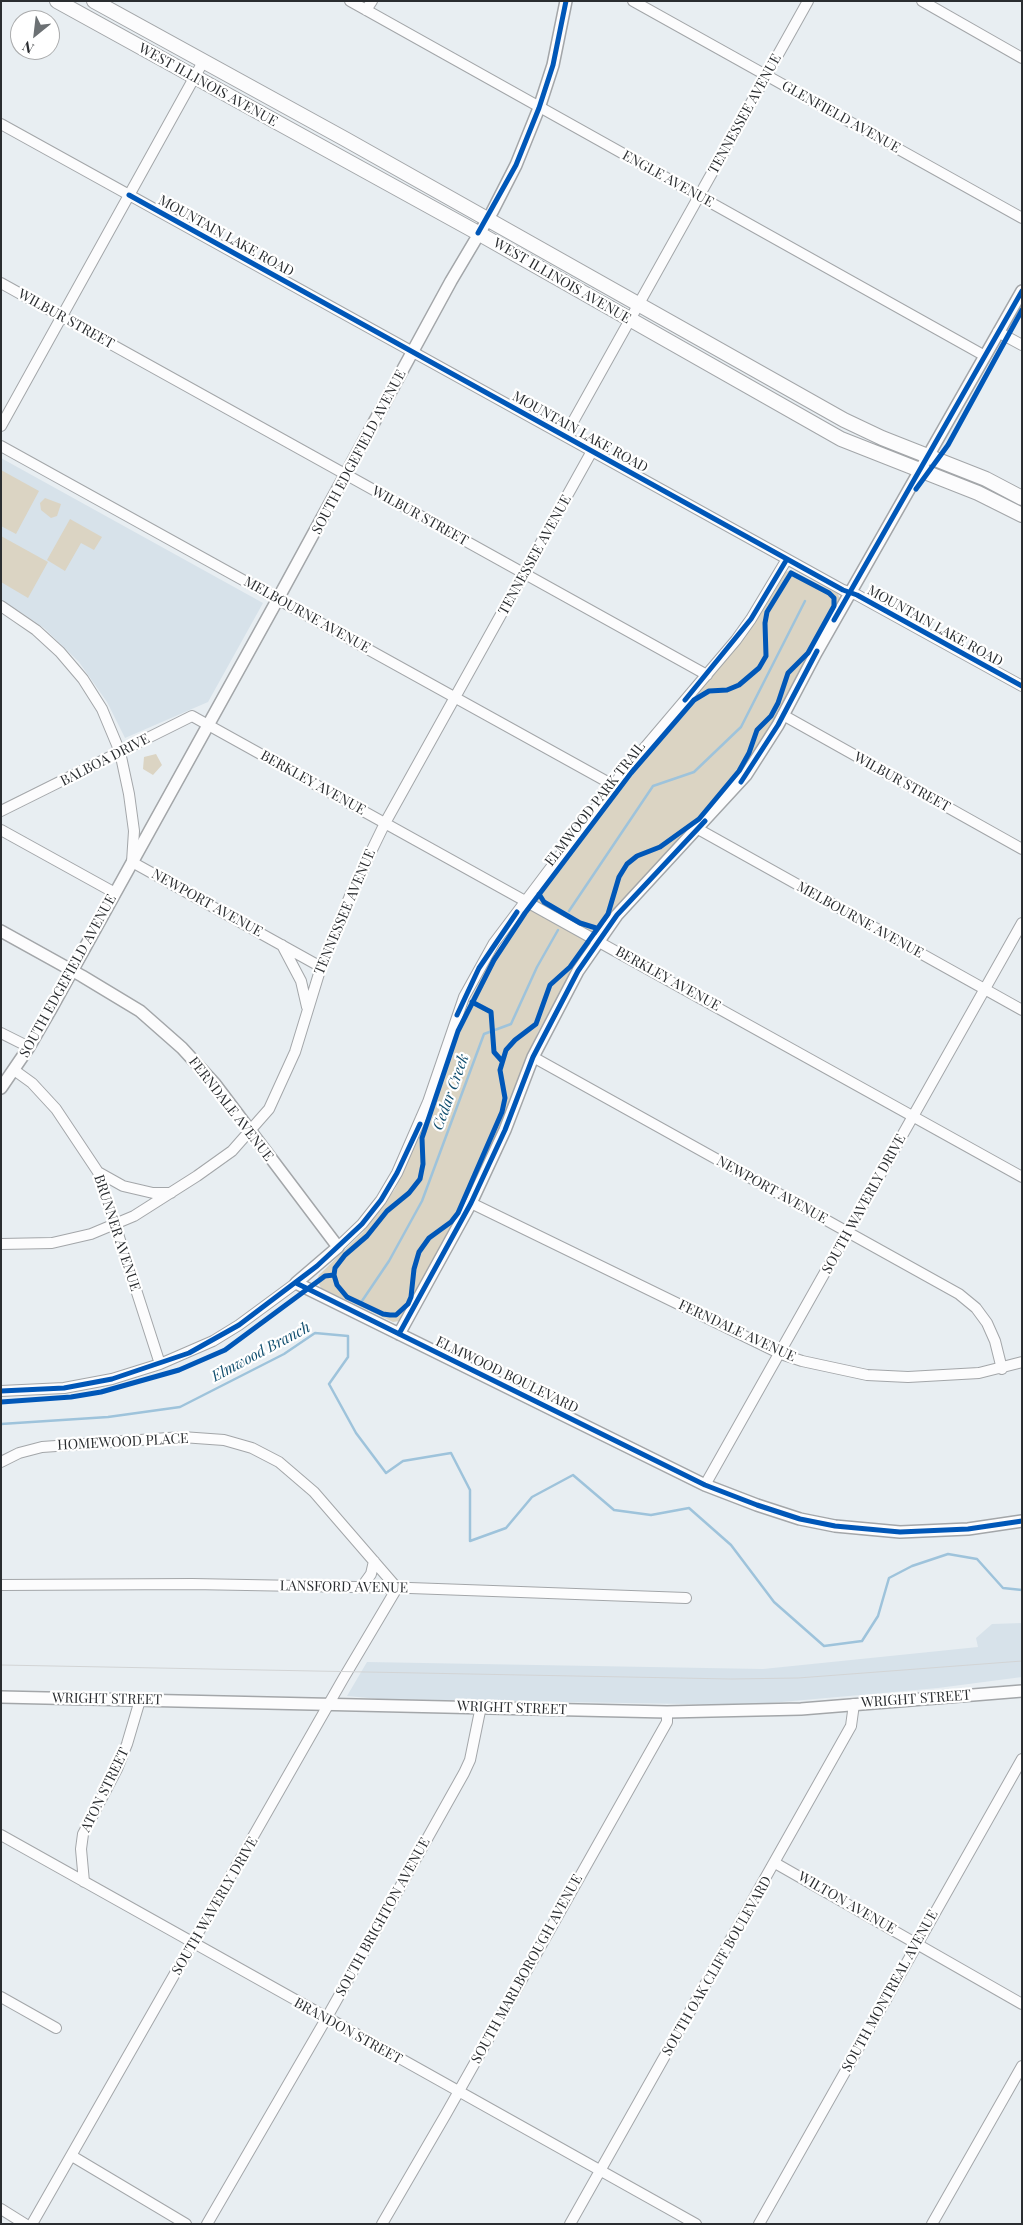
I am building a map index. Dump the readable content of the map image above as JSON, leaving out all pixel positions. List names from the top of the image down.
{
  "streets": {
    "main road": ["WEST ILLINOIS AVENUE"],
    "street": [
      "TENNESSEE AVENUE",
      "GLENFIELD AVENUE",
      "ENGLE AVENUE",
      "MOUNTAIN LAKE ROAD",
      "WILBUR STREET",
      "SOUTH EDGEFIELD AVENUE",
      "MELBOURNE AVENUE",
      "BALBOA DRIVE",
      "BERKLEY AVENUE",
      "NEWPORT AVENUE",
      "FERNDALE AVENUE",
      "SOUTH WAVERLY DRIVE",
      "BRUNNER AVENUE",
      "ELMWOOD BOULEVARD",
      "HOMEWOOD PLACE",
      "LANSFORD AVENUE",
      "WRIGHT STREET",
      "ATON STREET",
      "WILTON AVENUE",
      "SOUTH BRIGHTON AVENUE",
      "SOUTH OAK CLIFF BOULEVARD",
      "SOUTH MARLBOROUGH AVENUE",
      "SOUTH MONTREAL AVENUE",
      "BRANDON STREET"
    ],
    "cycle path": ["ELMWOOD PARK TRAIL"]
  },
  "crossings": [
    ["WEST ILLINOIS AVENUE", "TENNESSEE AVENUE"],
    ["WEST ILLINOIS AVENUE", "SOUTH EDGEFIELD AVENUE"],
    ["TENNESSEE AVENUE", "GLENFIELD AVENUE"],
    ["TENNESSEE AVENUE", "ENGLE AVENUE"],
    ["TENNESSEE AVENUE", "MOUNTAIN LAKE ROAD"],
    ["TENNESSEE AVENUE", "WILBUR STREET"],
    ["TENNESSEE AVENUE", "MELBOURNE AVENUE"],
    ["TENNESSEE AVENUE", "BERKLEY AVENUE"],
    ["TENNESSEE AVENUE", "NEWPORT AVENUE"],
    ["TENNESSEE AVENUE", "FERNDALE AVENUE"],
    ["TENNESSEE AVENUE", "BRUNNER AVENUE"],
    ["ENGLE AVENUE", "SOUTH EDGEFIELD AVENUE"],
    ["MOUNTAIN LAKE ROAD", "SOUTH EDGEFIELD AVENUE"],
    ["WILBUR STREET", "SOUTH EDGEFIELD AVENUE"],
    ["SOUTH EDGEFIELD AVENUE", "MELBOURNE AVENUE"],
    ["SOUTH EDGEFIELD AVENUE", "BALBOA DRIVE"],
    ["SOUTH EDGEFIELD AVENUE", "BERKLEY AVENUE"],
    ["SOUTH EDGEFIELD AVENUE", "NEWPORT AVENUE"],
    ["SOUTH EDGEFIELD AVENUE", "FERNDALE AVENUE"],
    ["SOUTH EDGEFIELD AVENUE", "BRUNNER AVENUE"],
    ["MELBOURNE AVENUE", "SOUTH WAVERLY DRIVE"],
    ["BALBOA DRIVE", "BERKLEY AVENUE"],
    ["BERKLEY AVENUE", "SOUTH WAVERLY DRIVE"],
    ["NEWPORT AVENUE", "FERNDALE AVENUE"],
    ["NEWPORT AVENUE", "SOUTH WAVERLY DRIVE"],
    ["FERNDALE AVENUE", "SOUTH WAVERLY DRIVE"],
    ["SOUTH WAVERLY DRIVE", "ELMWOOD BOULEVARD"],
    ["SOUTH WAVERLY DRIVE", "HOMEWOOD PLACE"],
    ["SOUTH WAVERLY DRIVE", "LANSFORD AVENUE"],
    ["SOUTH WAVERLY DRIVE", "WRIGHT STREET"],
    ["SOUTH WAVERLY DRIVE", "BRANDON STREET"],
    ["HOMEWOOD PLACE", "LANSFORD AVENUE"],
    ["WRIGHT STREET", "ATON STREET"],
    ["WRIGHT STREET", "SOUTH BRIGHTON AVENUE"],
    ["WRIGHT STREET", "SOUTH OAK CLIFF BOULEVARD"],
    ["WRIGHT STREET", "SOUTH MARLBOROUGH AVENUE"],
    ["ATON STREET", "BRANDON STREET"],
    ["WILTON AVENUE", "SOUTH OAK CLIFF BOULEVARD"],
    ["WILTON AVENUE", "SOUTH MONTREAL AVENUE"],
    ["SOUTH BRIGHTON AVENUE", "BRANDON STREET"],
    ["SOUTH OAK CLIFF BOULEVARD", "BRANDON STREET"],
    ["SOUTH MARLBOROUGH AVENUE", "BRANDON STREET"]
  ],
  "water": ["Cedar Creek", "Elmwood Branch"],
  "north": "bottom left"
}
